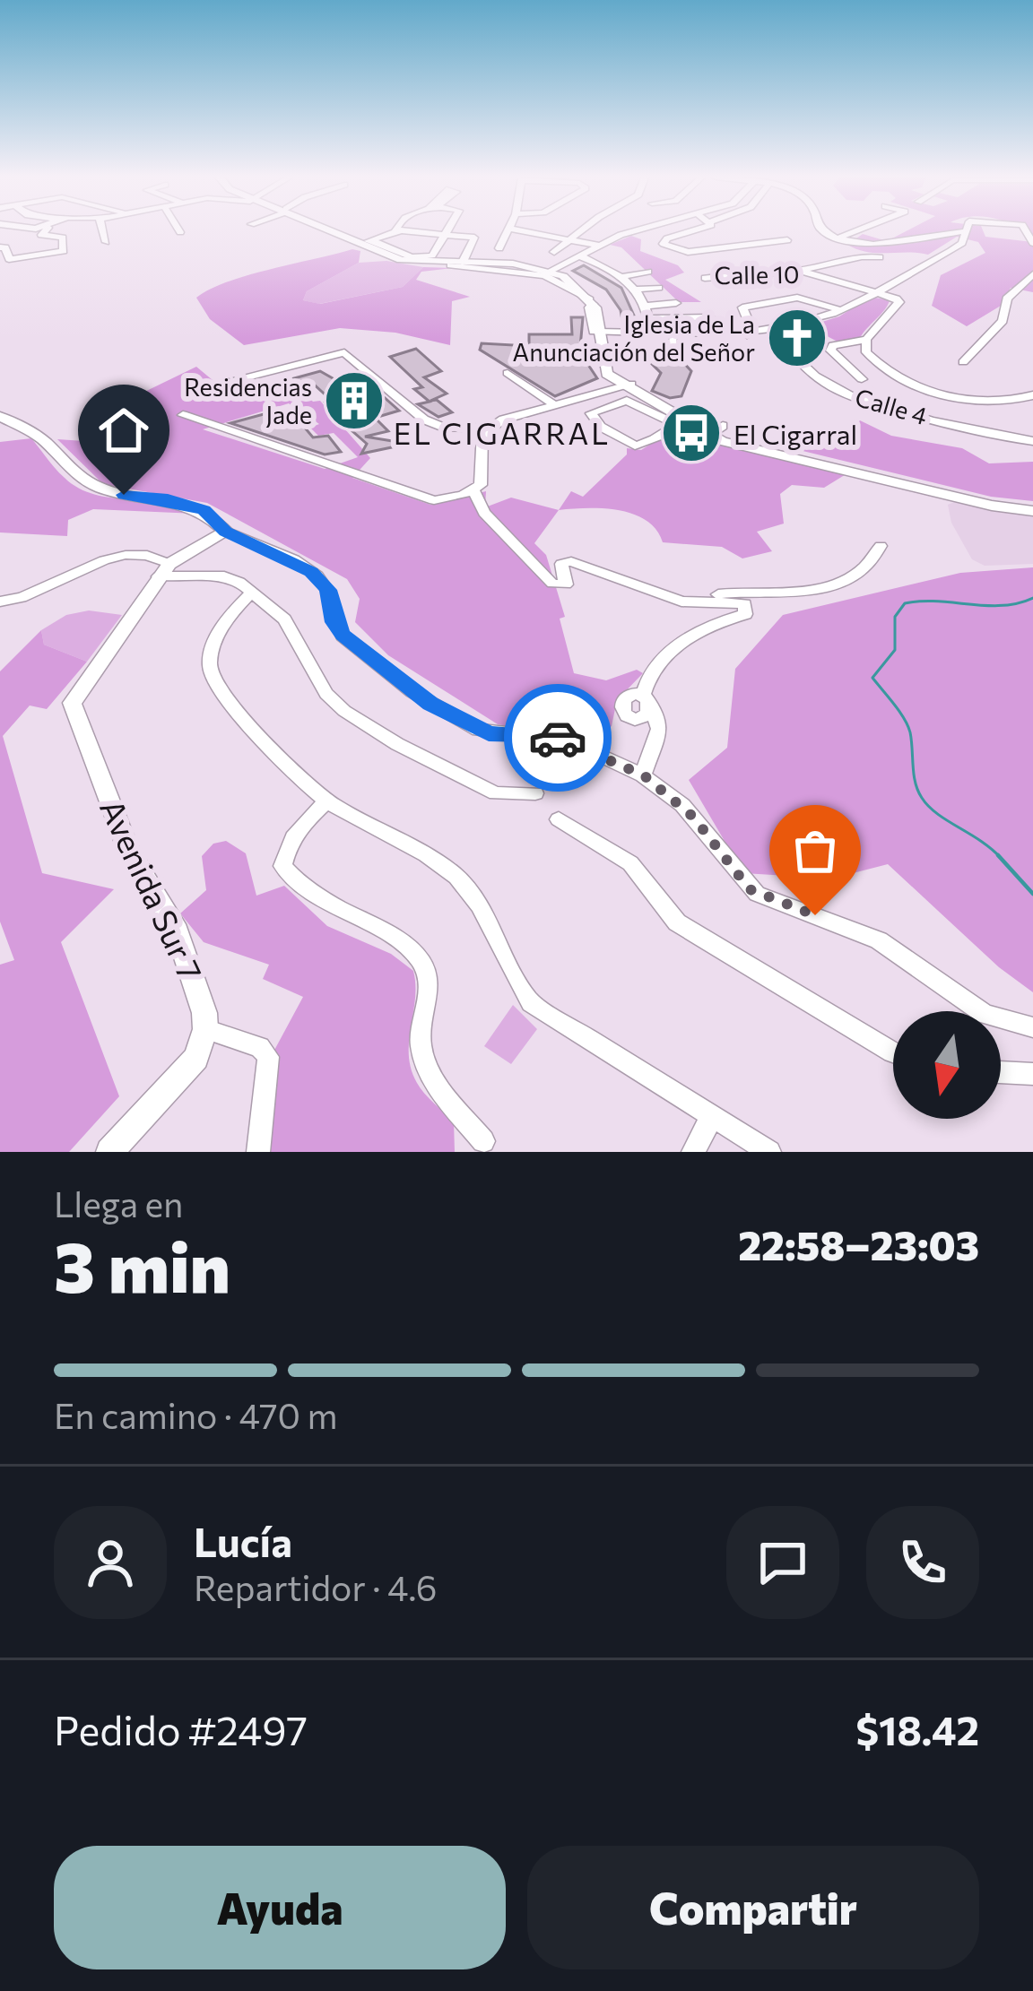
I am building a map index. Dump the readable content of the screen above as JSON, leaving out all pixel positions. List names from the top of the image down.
{
  "streets": {
    "main road": ["Avenida Sur 7"],
    "street": ["Calle 10", "Calle 4"]
  },
  "districts": ["EL CIGARRAL"],
  "places": {
    "church": ["Iglesia de La Anunciación del Señor"],
    "building": ["Residencias Jade"],
    "bus stop": ["El Cigarral"]
  },
  "north": "bottom",
  "page": {
    "heading": ["3 min", "Llega en", "22:58–23:03"],
    "panel": [
      "Lucía",
      "Repartidor · 4.6",
      "Pedido #2497",
      "$18.42"
    ],
    "bar": "En camino · 470 m",
    "buttons": ["Ayuda", "Compartir"]
  }
}
